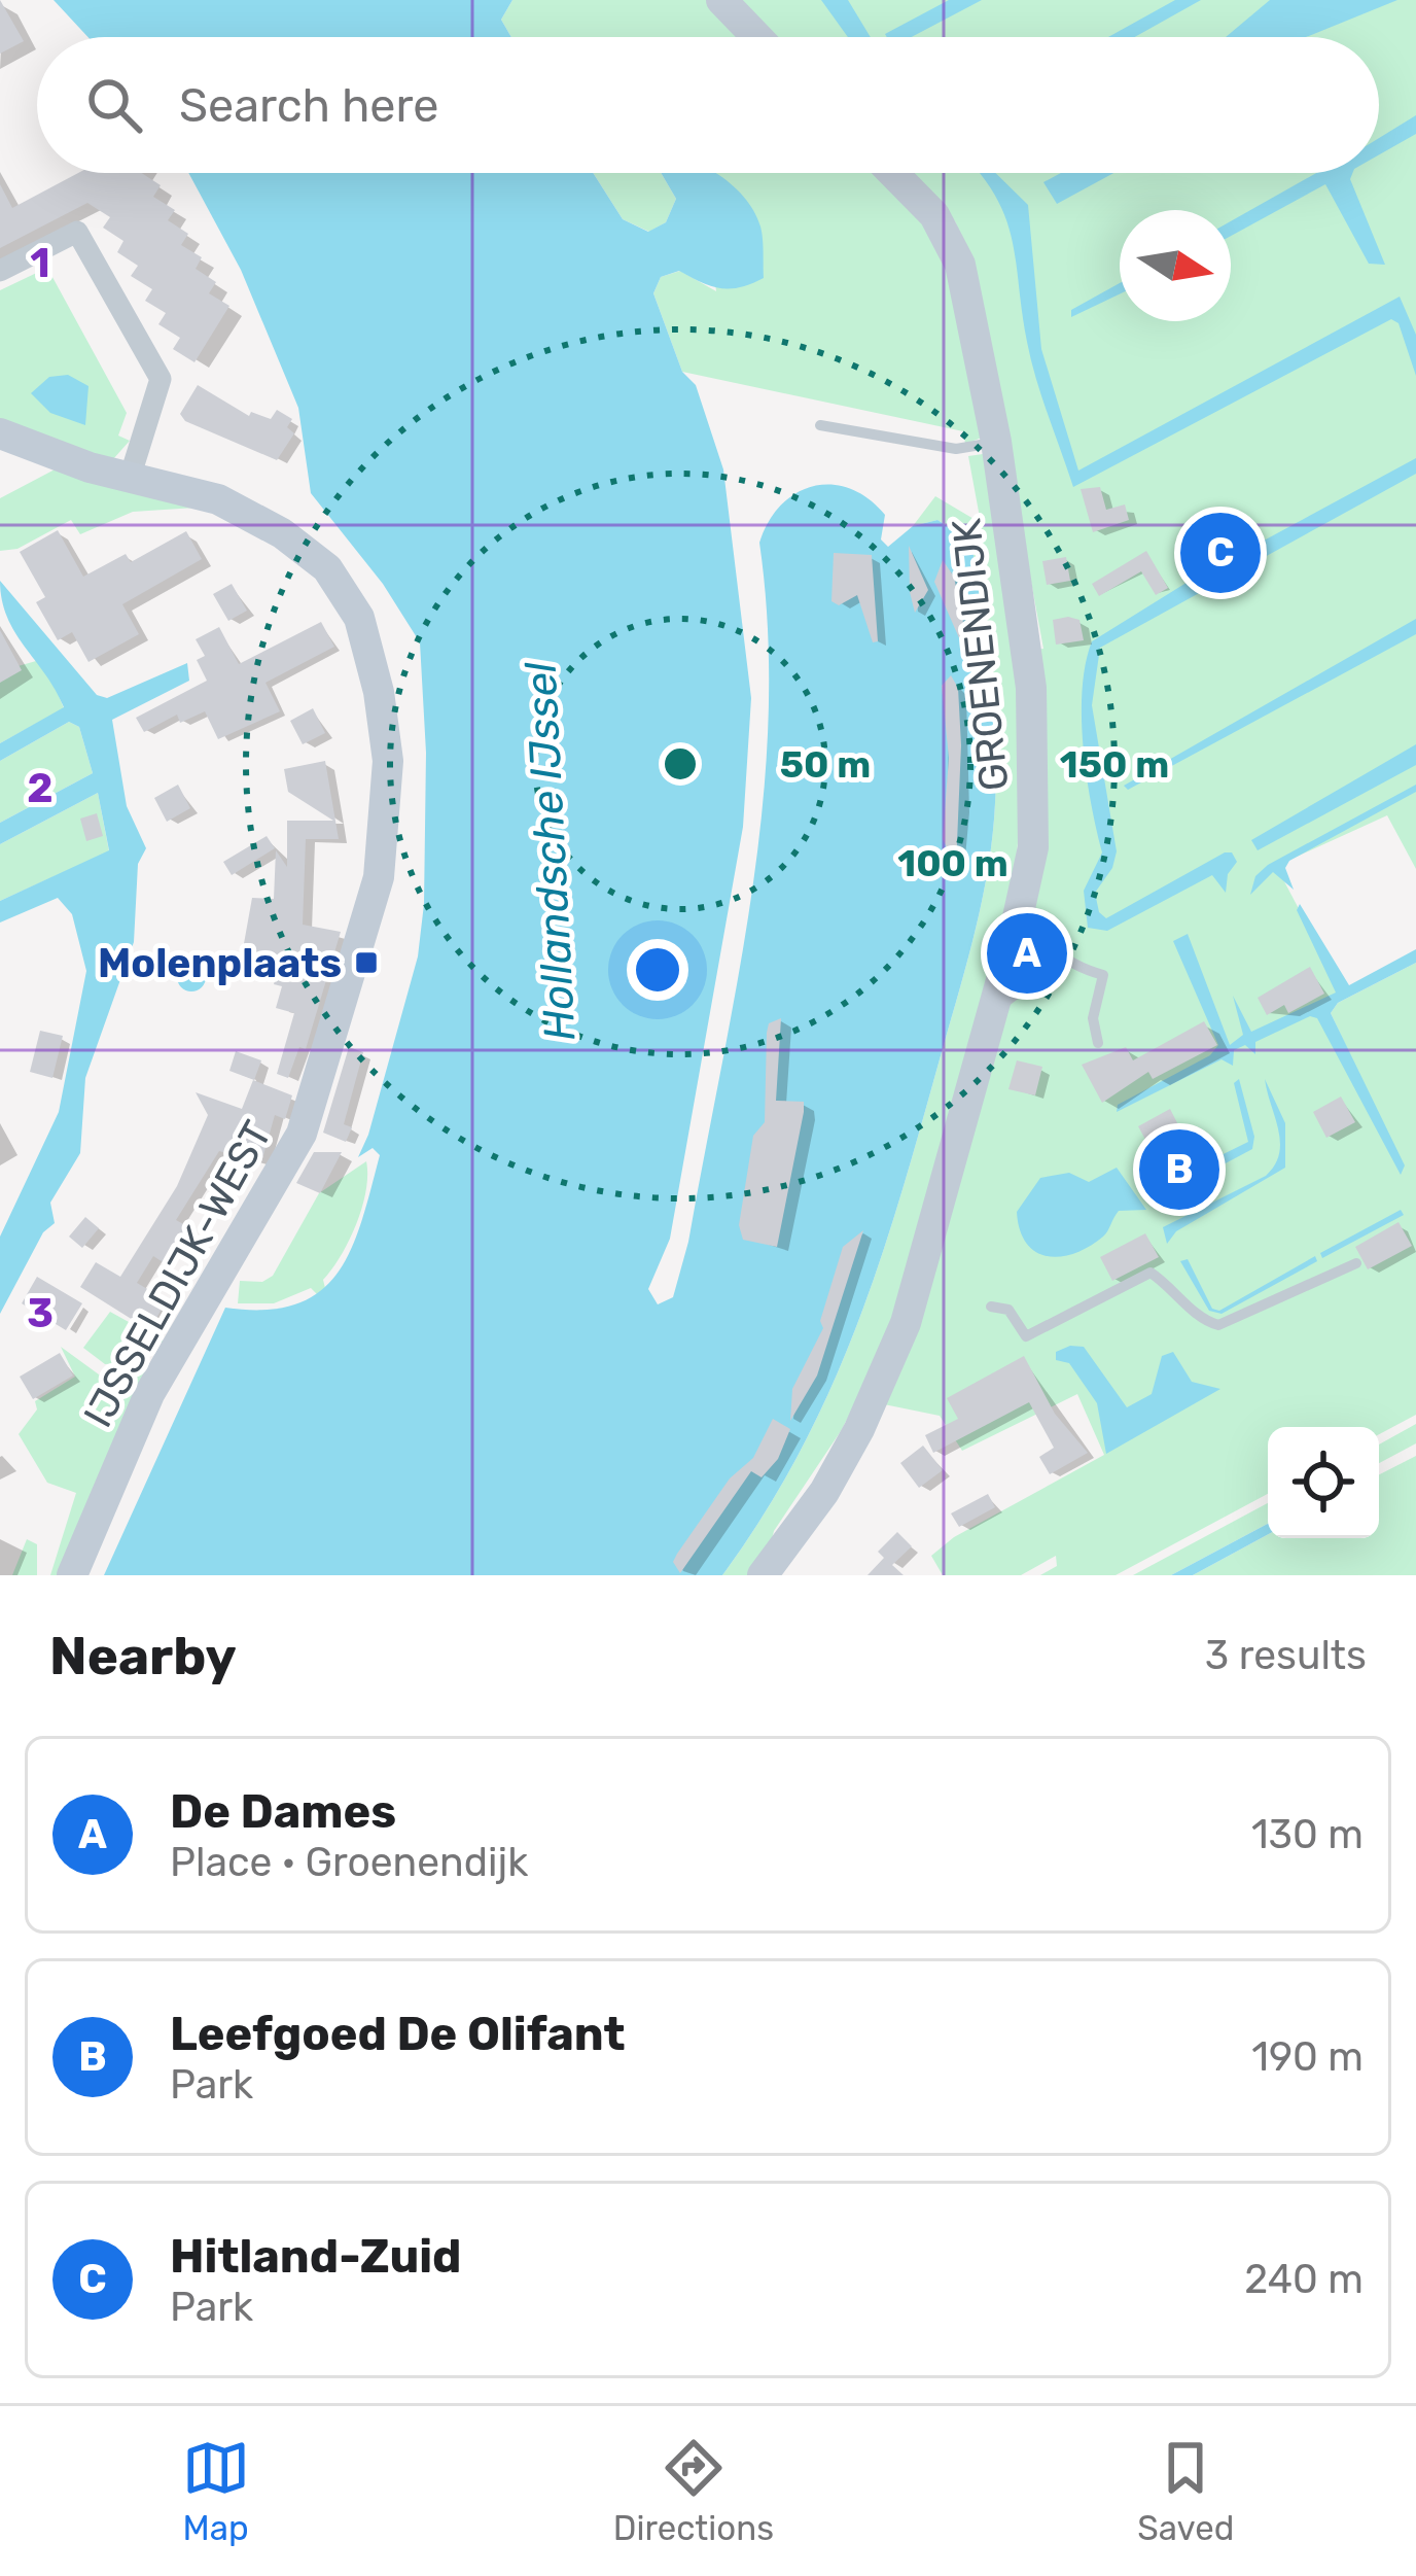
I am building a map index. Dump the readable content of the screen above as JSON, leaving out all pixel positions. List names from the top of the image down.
{
  "streets": {
    "street": ["GROENENDIJK", "IJSSELDIJK-WEST"]
  },
  "water": ["Hollandsche IJssel"],
  "places": {
    "transit": ["Molenplaats"]
  },
  "north": "right",
  "page": {
    "search": "Search here",
    "pins": ["C", "A", "B"],
    "heading": ["Nearby", "3 results"],
    "list": [
      {
        "mark": "A",
        "name": "De Dames",
        "note": "Place · Groenendijk",
        "value": "130 m"
      },
      {
        "mark": "B",
        "name": "Leefgoed De Olifant",
        "note": "Park",
        "value": "190 m"
      },
      {
        "mark": "C",
        "name": "Hitland-Zuid",
        "note": "Park",
        "value": "240 m"
      }
    ],
    "nav": ["Map", "Directions", "Saved"]
  },
  "grid": {
    "rows": ["1", "2", "3"]
  },
  "rings": ["50 m", "150 m", "100 m"]
}
